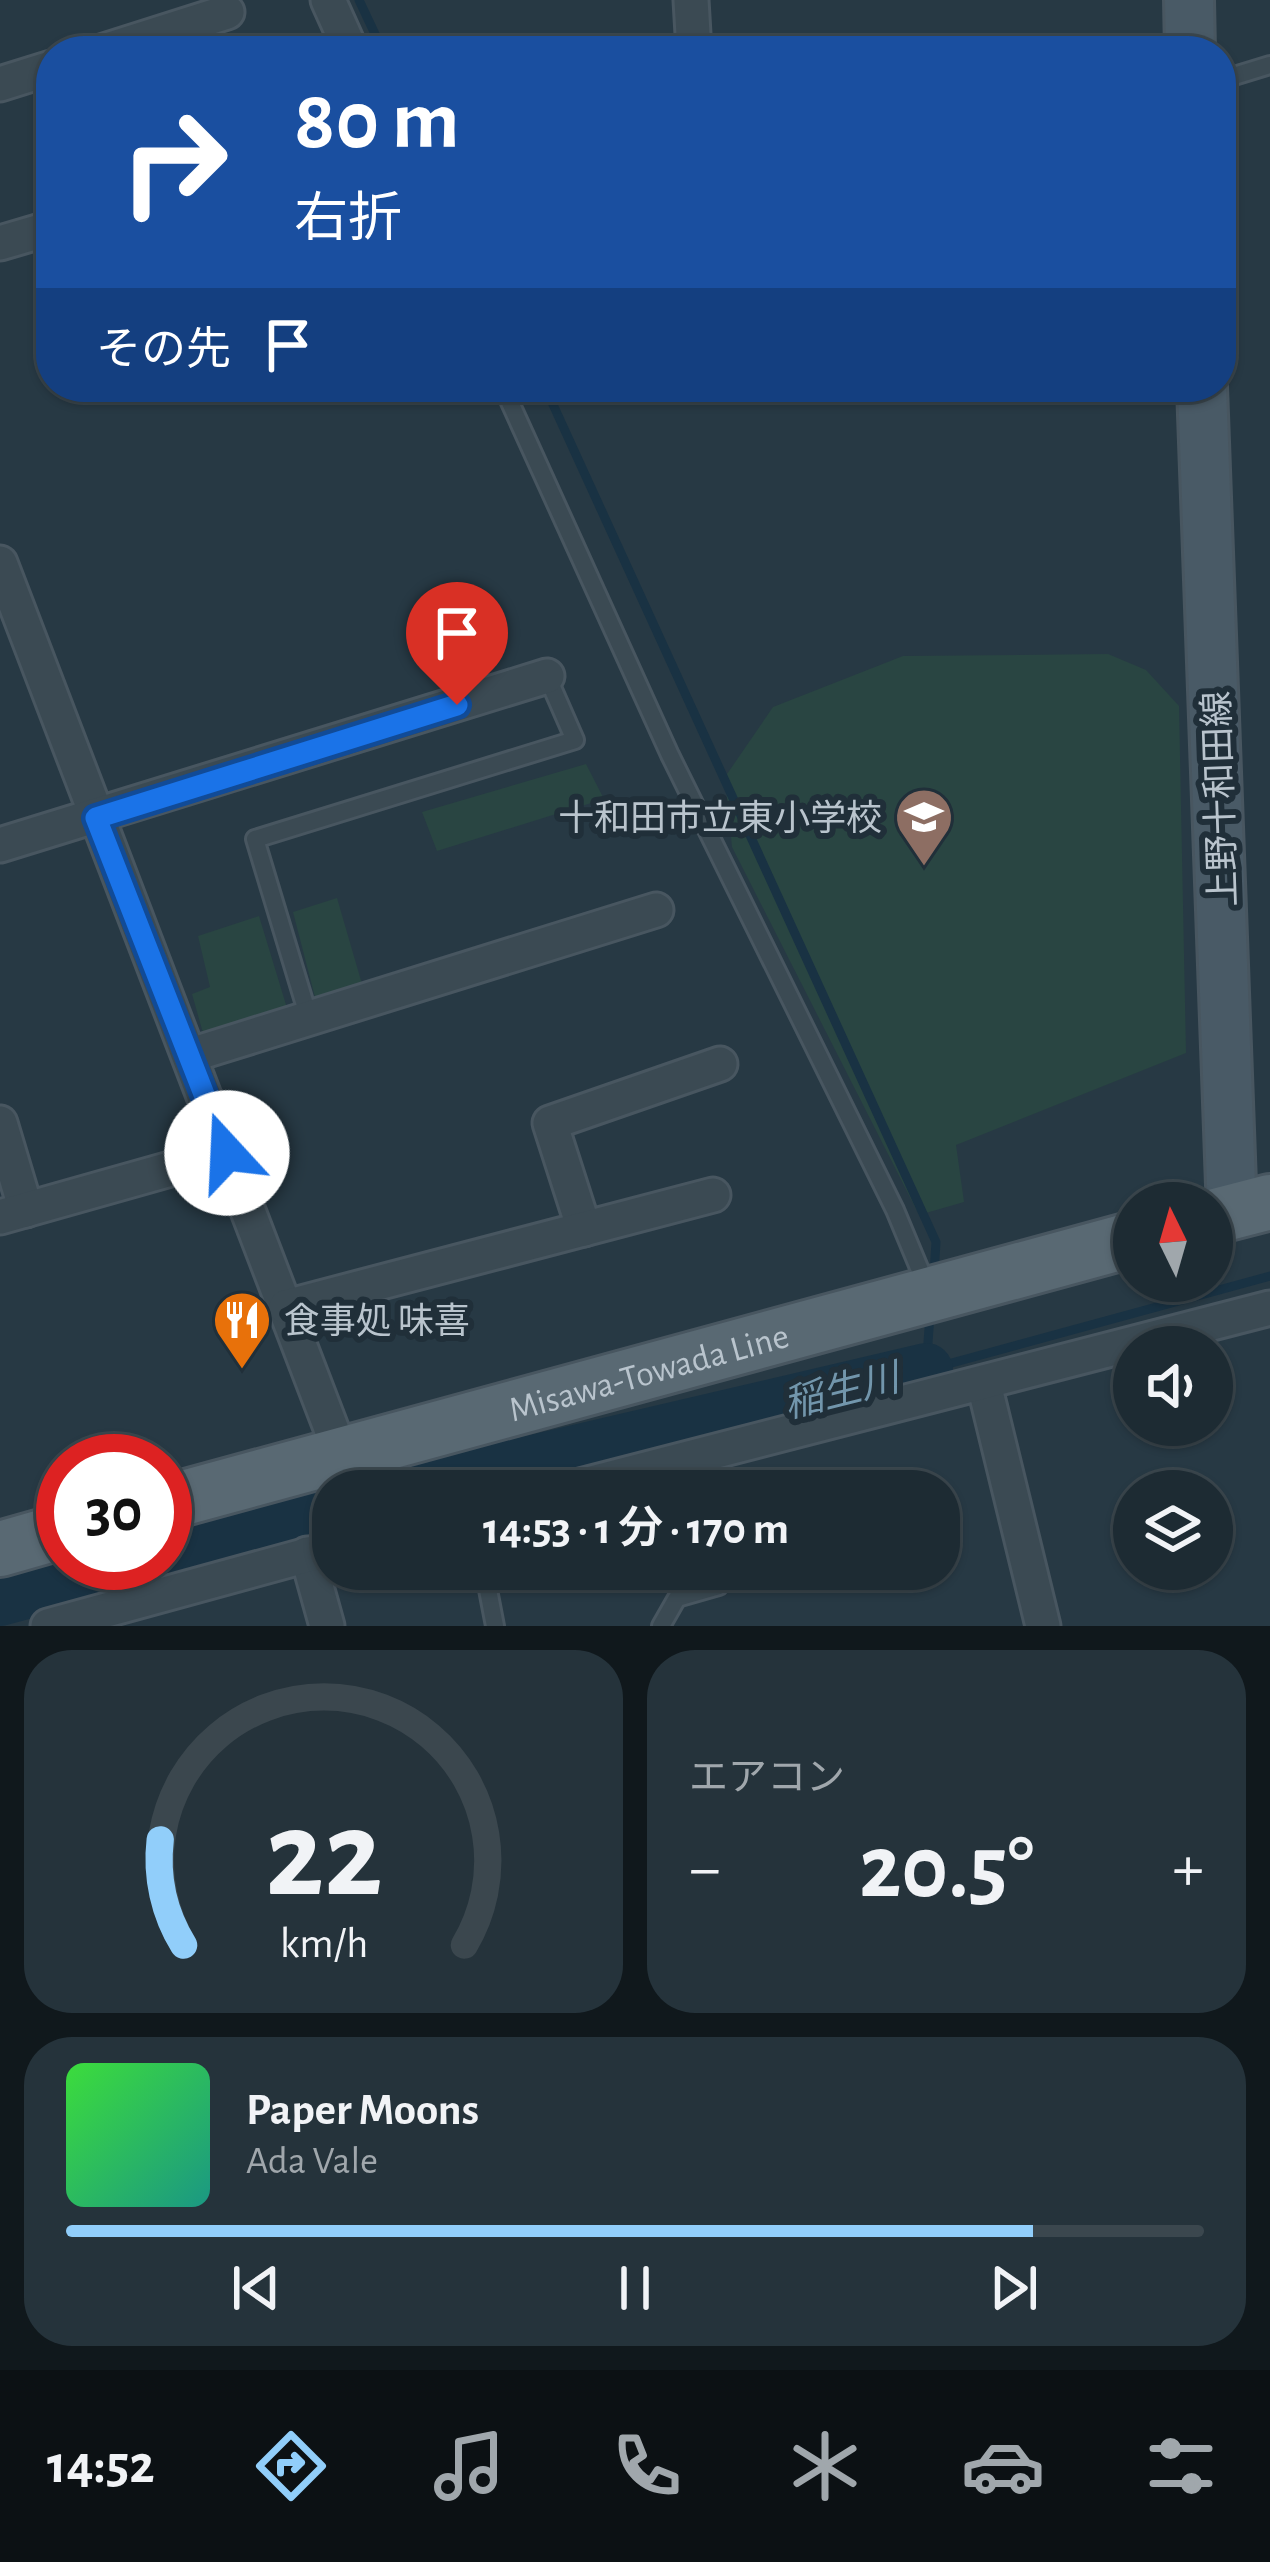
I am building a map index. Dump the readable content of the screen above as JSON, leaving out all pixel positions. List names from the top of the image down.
{
  "streets": {
    "main road": ["上野十和田線", "Misawa-Towada Line"]
  },
  "water": ["稲生川"],
  "places": {
    "school or university": ["十和田市立東小学校"],
    "restaurant": ["食事処 味喜"]
  },
  "north": "top",
  "page": {
    "turn": ["80 m", "右折"],
    "then": "その先",
    "limit": "30",
    "trip": "14:53 · 1 分 · 170 m",
    "tile": "エアコン",
    "heat": ["−", "20.5°", "+"],
    "song": ["Paper Moons", "Ada Vale"],
    "tabs": "14:52",
    "gauge": ["22", "km/h"]
  }
}
